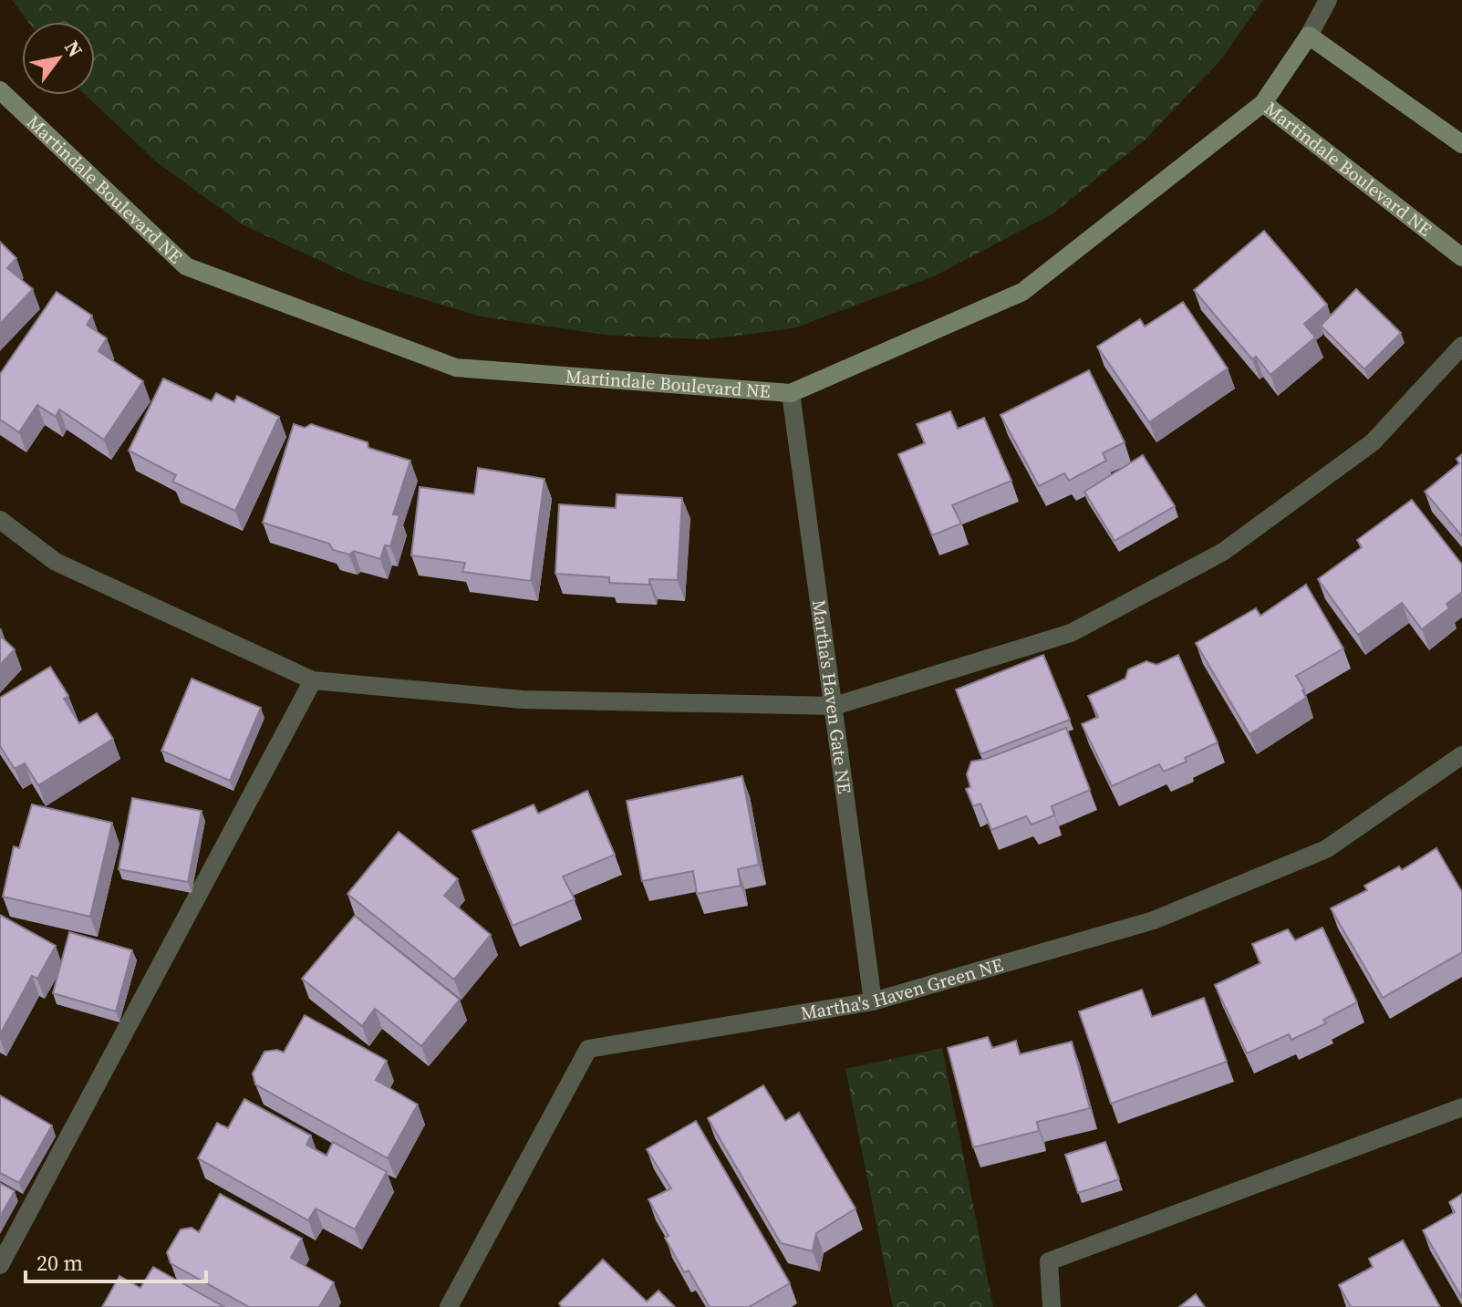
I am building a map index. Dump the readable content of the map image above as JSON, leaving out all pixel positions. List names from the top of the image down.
{
  "streets": {
    "street": ["Martindale Boulevard NE", "Martha's Haven Gate NE", "Martha's Haven Green NE"]
  },
  "crossings": [
    ["Martindale Boulevard NE", "Martha's Haven Gate NE"],
    ["Martha's Haven Gate NE", "Martha's Haven Green NE"]
  ],
  "scale_bar": "20 m",
  "north": "top right"
}
